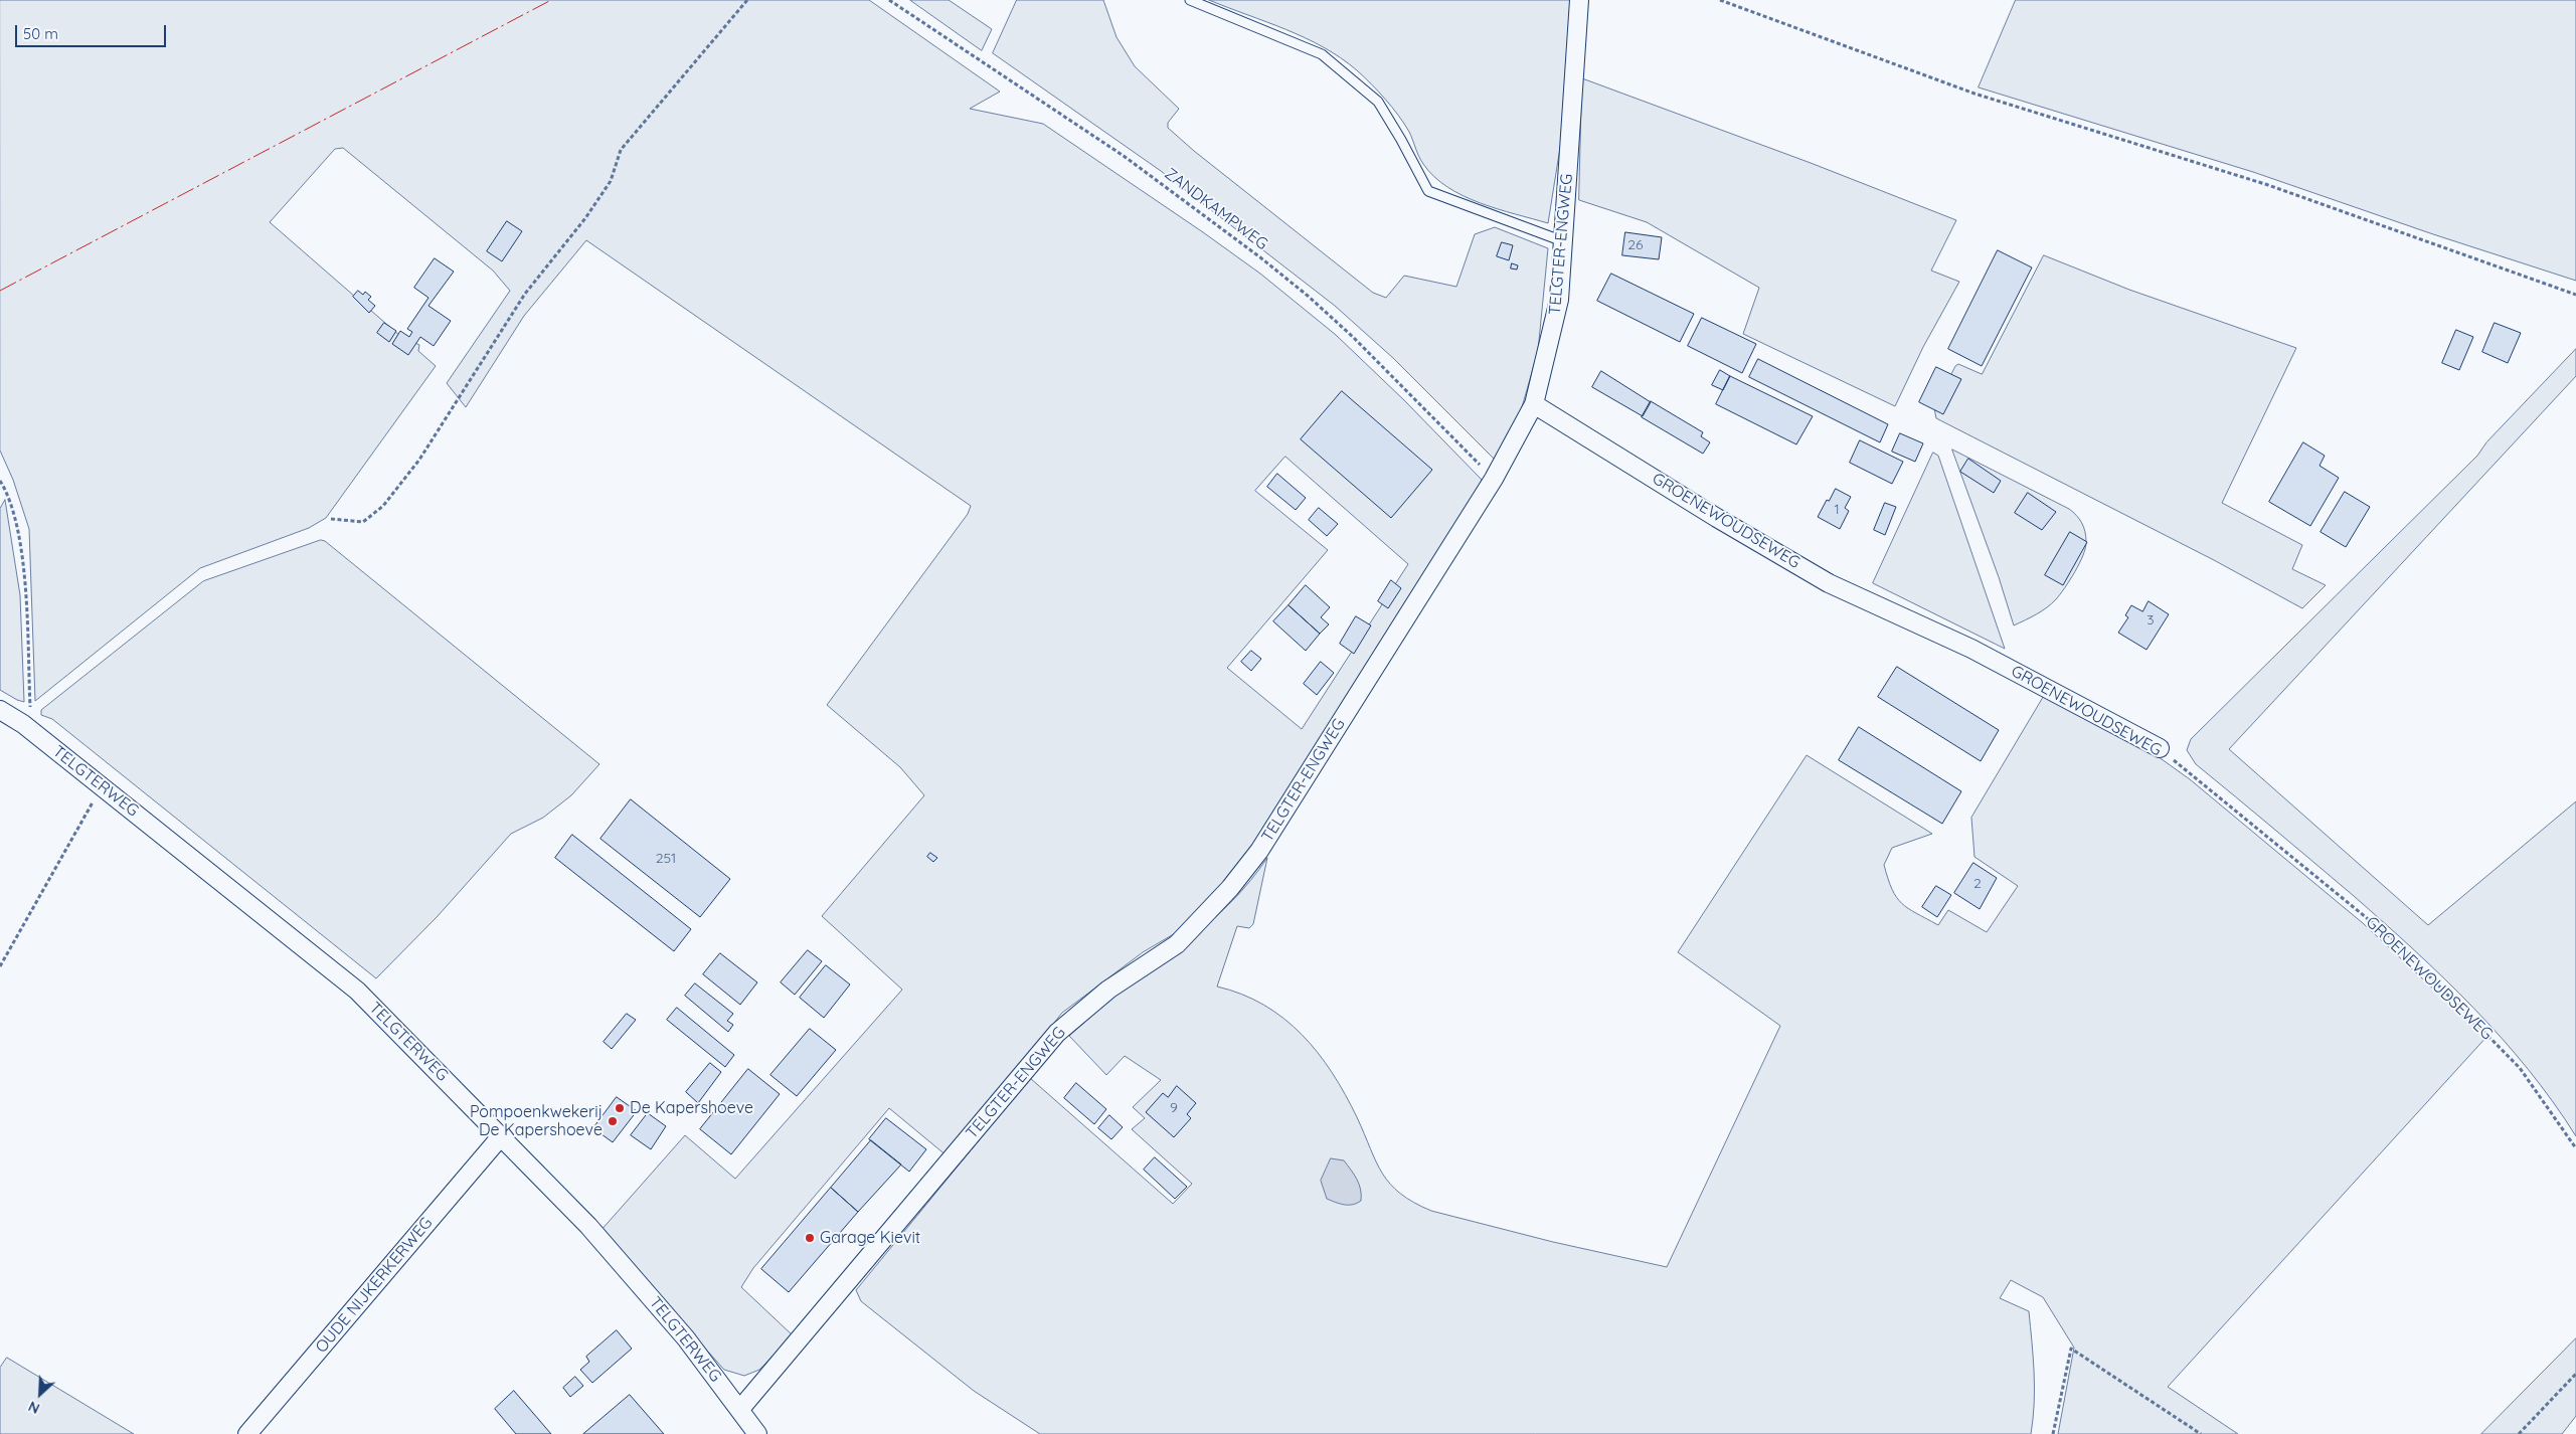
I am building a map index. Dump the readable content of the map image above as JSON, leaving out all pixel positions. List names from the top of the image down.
{
  "streets": {
    "street": [
      "TELGTER-ENGWEG",
      "GROENEWOUDSEWEG",
      "TELGTERWEG",
      "OUDE NIJKERKERWEG"
    ],
    "path": ["ZANDKAMPWEG"]
  },
  "crossings": [
    ["ZANDKAMPWEG", "TELGTER-ENGWEG"],
    ["TELGTER-ENGWEG", "GROENEWOUDSEWEG"],
    ["TELGTER-ENGWEG", "TELGTERWEG"],
    ["TELGTERWEG", "OUDE NIJKERKERWEG"]
  ],
  "places": ["De Kapershoeve", "Pompoenkwekerij De Kapershoeve", "Garage Kievit"],
  "house_numbers": [
    "26",
    "1",
    "3",
    "251",
    "2",
    "9"
  ],
  "scale_bar": "50 m",
  "north": "bottom left"
}
